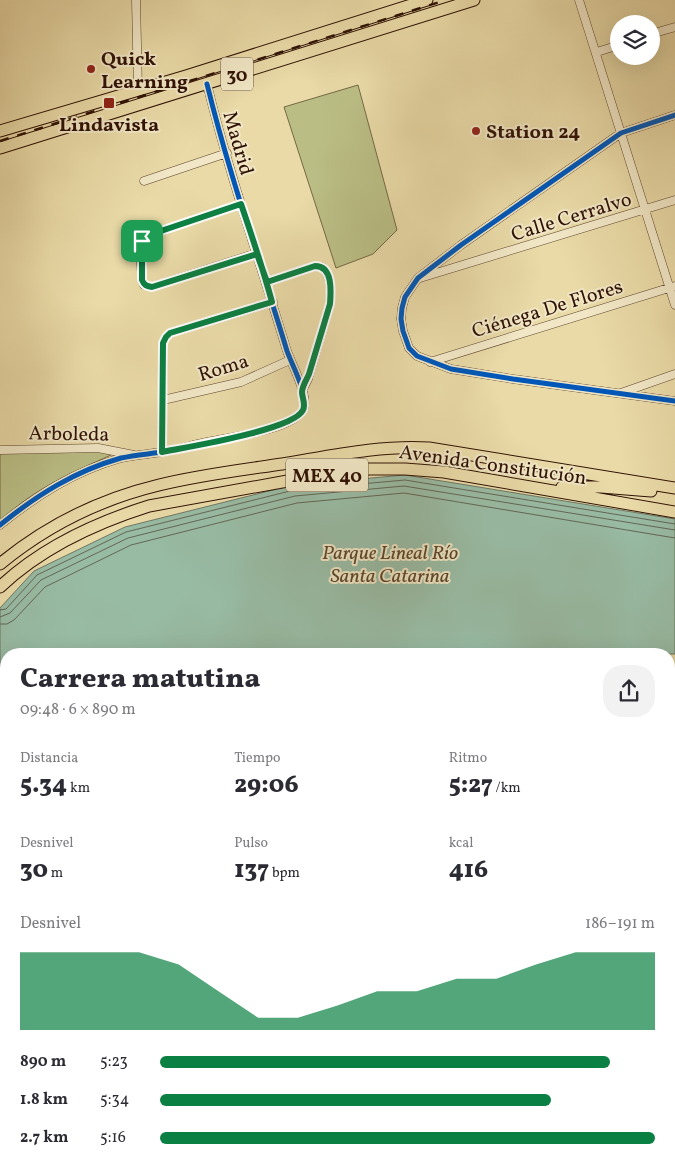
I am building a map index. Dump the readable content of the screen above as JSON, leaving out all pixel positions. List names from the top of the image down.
{
  "streets": {
    "highway": ["30", "Avenida Constitución", "MEX 40"],
    "street": [
      "Madrid",
      "Calle Cerralvo",
      "Ciénega De Flores",
      "Roma",
      "Arboleda"
    ]
  },
  "crossings": [
    ["30", "Madrid"],
    ["Madrid", "Roma"]
  ],
  "parks": ["Parque Lineal Río Santa Catarina"],
  "places": {
    "other": ["Quick Learning", "Station 24"],
    "transit": ["Lindavista"]
  },
  "page": {
    "heading": ["Carrera matutina", "09:48 · 6 × 890 m"],
    "stats": [
      ["Distancia", "5.34 km"],
      ["Tiempo", "29:06"],
      ["Ritmo", "5:27 /km"],
      ["Desnivel", "30 m"],
      ["Pulso", "137 bpm"],
      ["kcal", "416"]
    ],
    "chart": ["Desnivel", "186–191 m"],
    "list": [
      {
        "name": "890 m",
        "note": "5:23"
      },
      {
        "name": "1.8 km",
        "note": "5:34"
      },
      {
        "name": "2.7 km",
        "note": "5:16"
      }
    ]
  }
}
